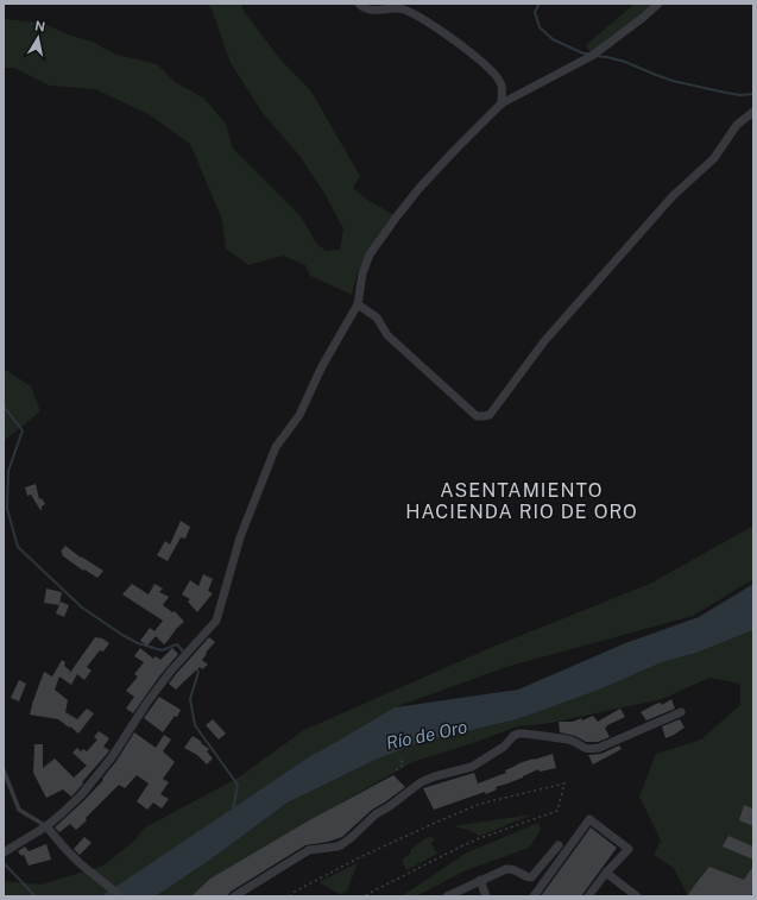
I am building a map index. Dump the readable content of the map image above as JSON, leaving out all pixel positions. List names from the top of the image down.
{
  "districts": ["ASENTAMIENTO HACIENDA RIO DE ORO"],
  "water": ["Río de Oro"],
  "north": "top"
}
